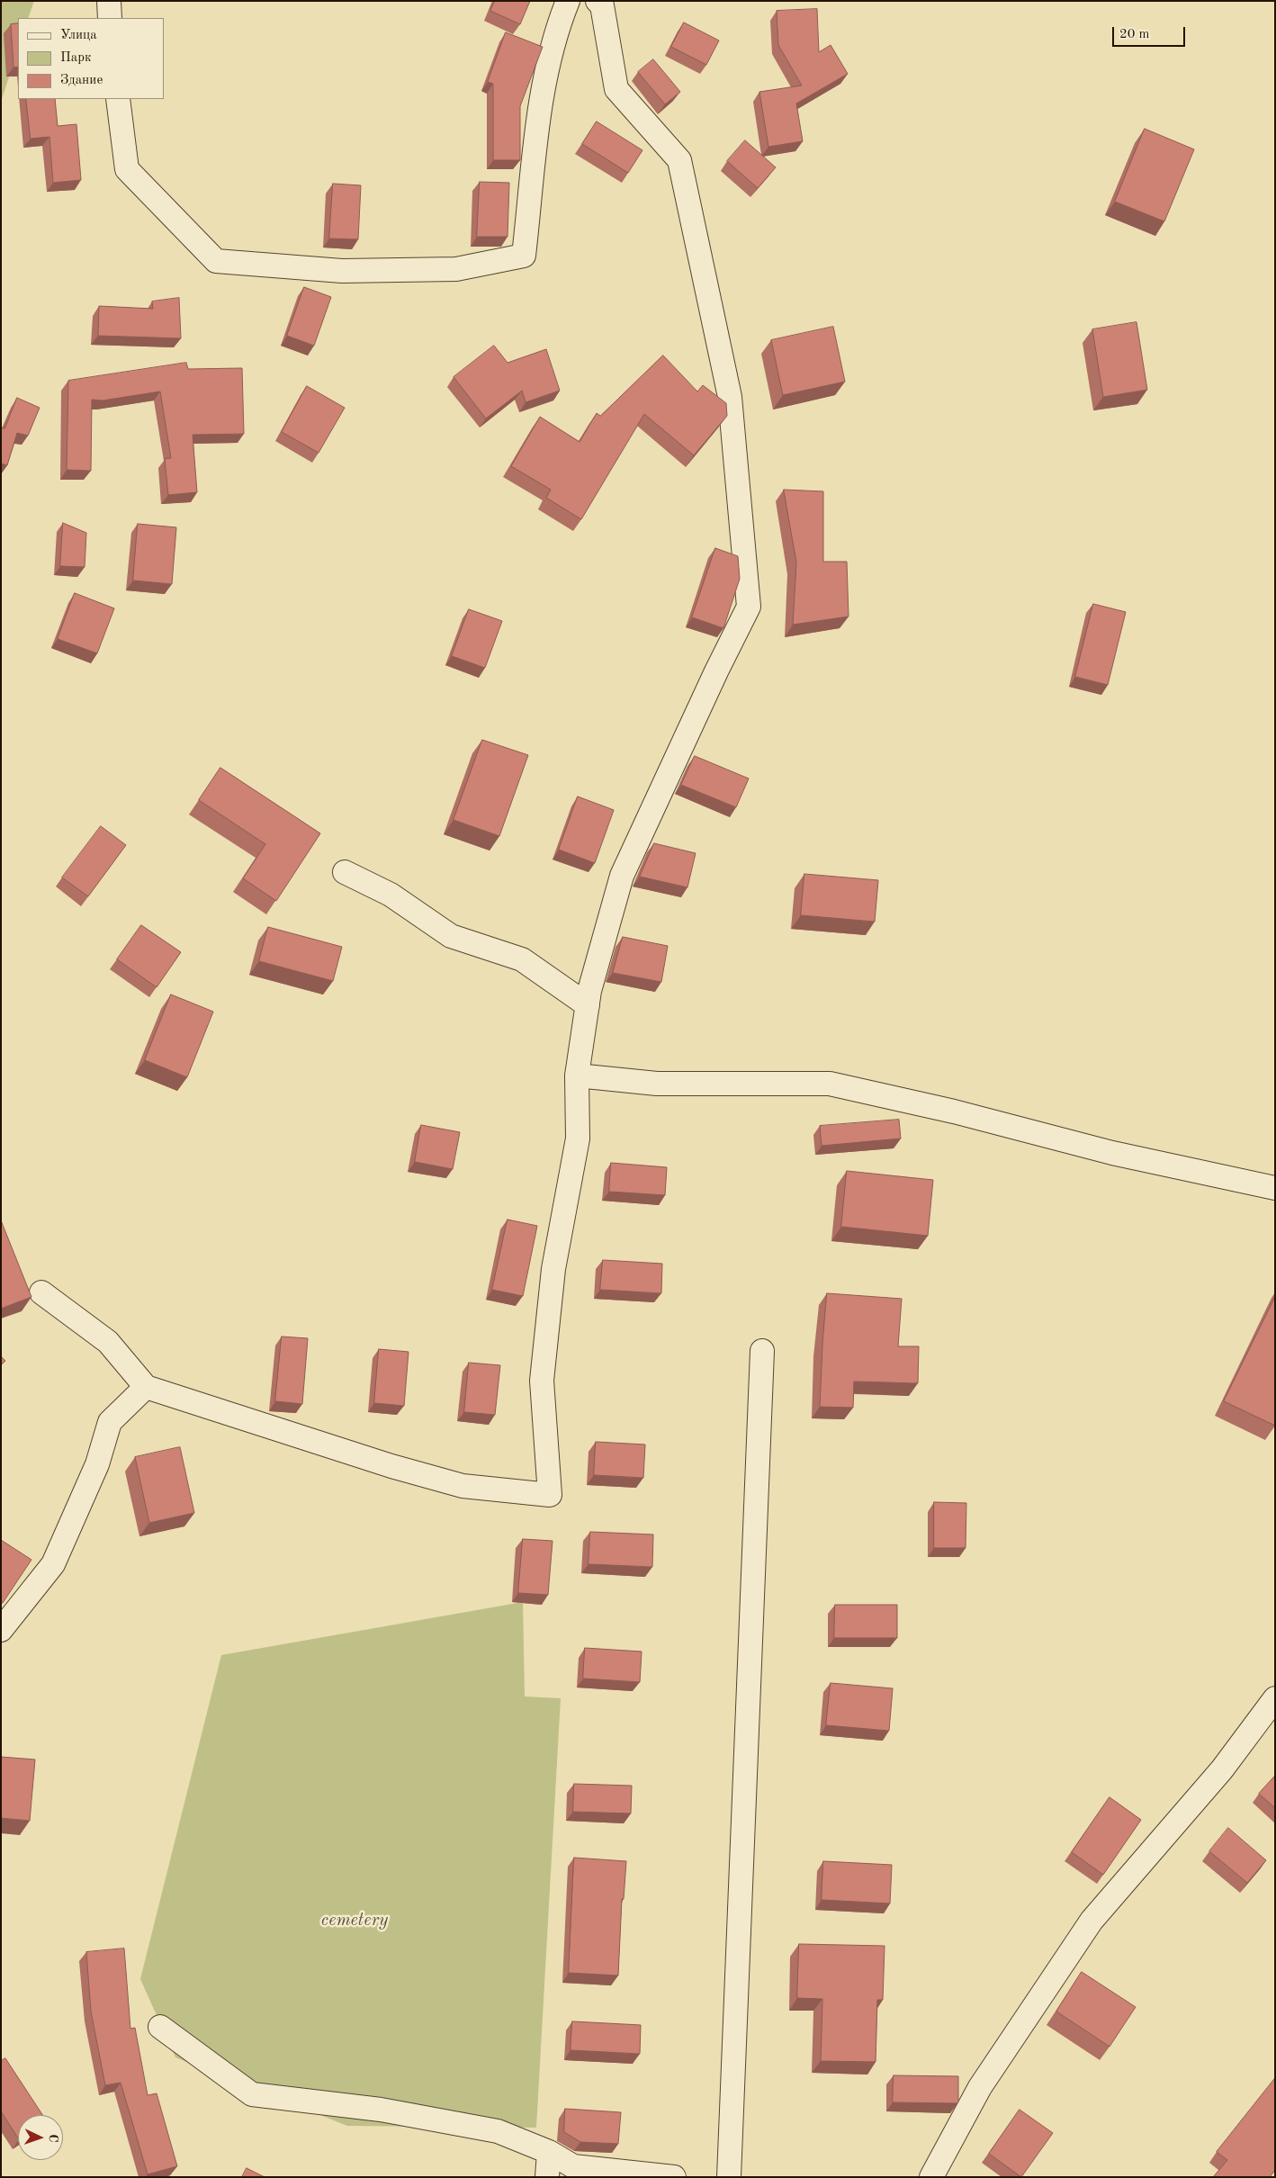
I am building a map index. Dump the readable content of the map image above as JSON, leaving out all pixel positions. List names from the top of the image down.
{
  "parks": ["cemetery"],
  "legend": ["Улица", "Парк", "Здание"],
  "scale_bar": "20 m",
  "north": "right"
}
